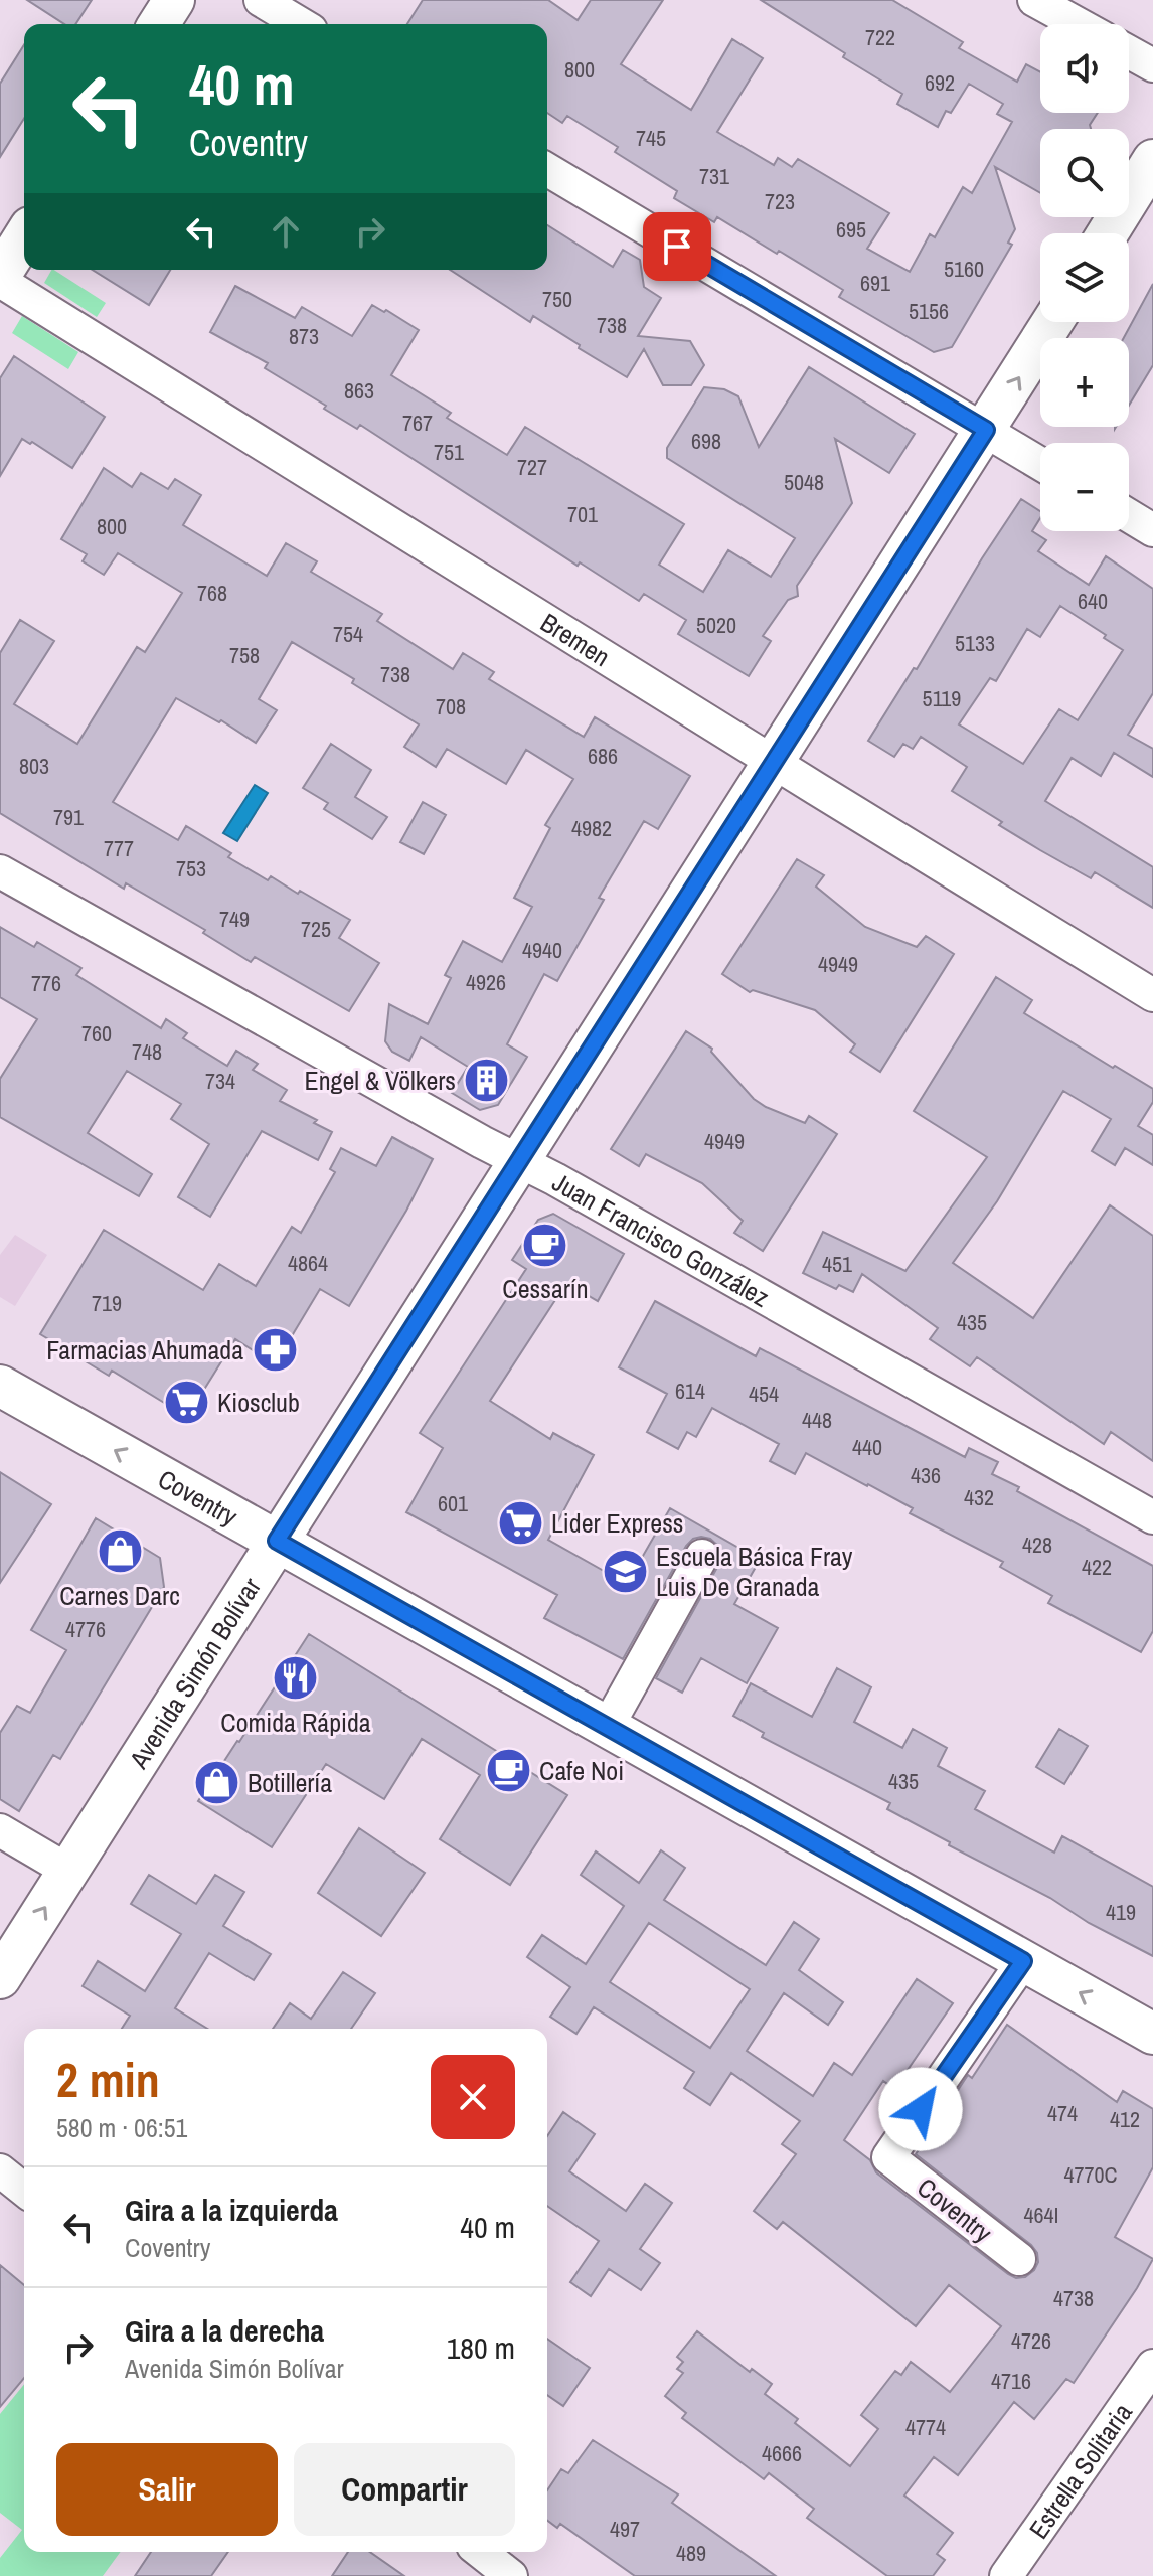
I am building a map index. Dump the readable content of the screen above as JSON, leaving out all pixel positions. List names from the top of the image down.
{
  "streets": {
    "street": [
      "Bremen",
      "Juan Francisco González",
      "Coventry",
      "Avenida Simón Bolívar",
      "Estrella Solitaria"
    ]
  },
  "crossings": [
    ["Bremen", "Avenida Simón Bolívar"],
    ["Juan Francisco González", "Avenida Simón Bolívar"],
    ["Coventry", "Avenida Simón Bolívar"]
  ],
  "places": {
    "building": ["Engel & Völkers"],
    "cafe": ["Cessarín", "Cafe Noi"],
    "pharmacy": ["Farmacias Ahumada"],
    "supermarket": ["Kiosclub", "Lider Express"],
    "shop": ["Carnes Darc", "Botillería"],
    "school or university": ["Escuela Básica Fray Luis De Granada"],
    "restaurant": ["Comida Rápida"]
  },
  "house_numbers": [
    "722",
    "800",
    "692",
    "745",
    "731",
    "723",
    "695",
    "5160",
    "691",
    "750",
    "5156",
    "738",
    "873",
    "863",
    "767",
    "698",
    "751",
    "727",
    "5048",
    "701",
    "800",
    "768",
    "640",
    "5020",
    "754",
    "5133",
    "758",
    "738",
    "5119",
    "708",
    "686",
    "803",
    "791",
    "4982",
    "777",
    "753",
    "749",
    "725",
    "4940",
    "4949",
    "4926",
    "776",
    "760",
    "748",
    "734",
    "4949",
    "4864",
    "451",
    "719",
    "435",
    "614",
    "454",
    "448",
    "440",
    "436",
    "432",
    "601",
    "428",
    "422",
    "4776",
    "435",
    "419",
    "474",
    "412",
    "4770C",
    "464I",
    "4738",
    "4726",
    "4716",
    "4774",
    "4666",
    "497",
    "489"
  ],
  "page": {
    "map_buttons": ["+", "−"],
    "turn": ["40 m", "Coventry"],
    "heading": ["2 min", "580 m · 06:51"],
    "list": [
      {
        "name": "Gira a la izquierda",
        "note": "Coventry",
        "value": "40 m"
      },
      {
        "name": "Gira a la derecha",
        "note": "Avenida Simón Bolívar",
        "value": "180 m"
      }
    ],
    "buttons": ["Salir", "Compartir"]
  }
}
